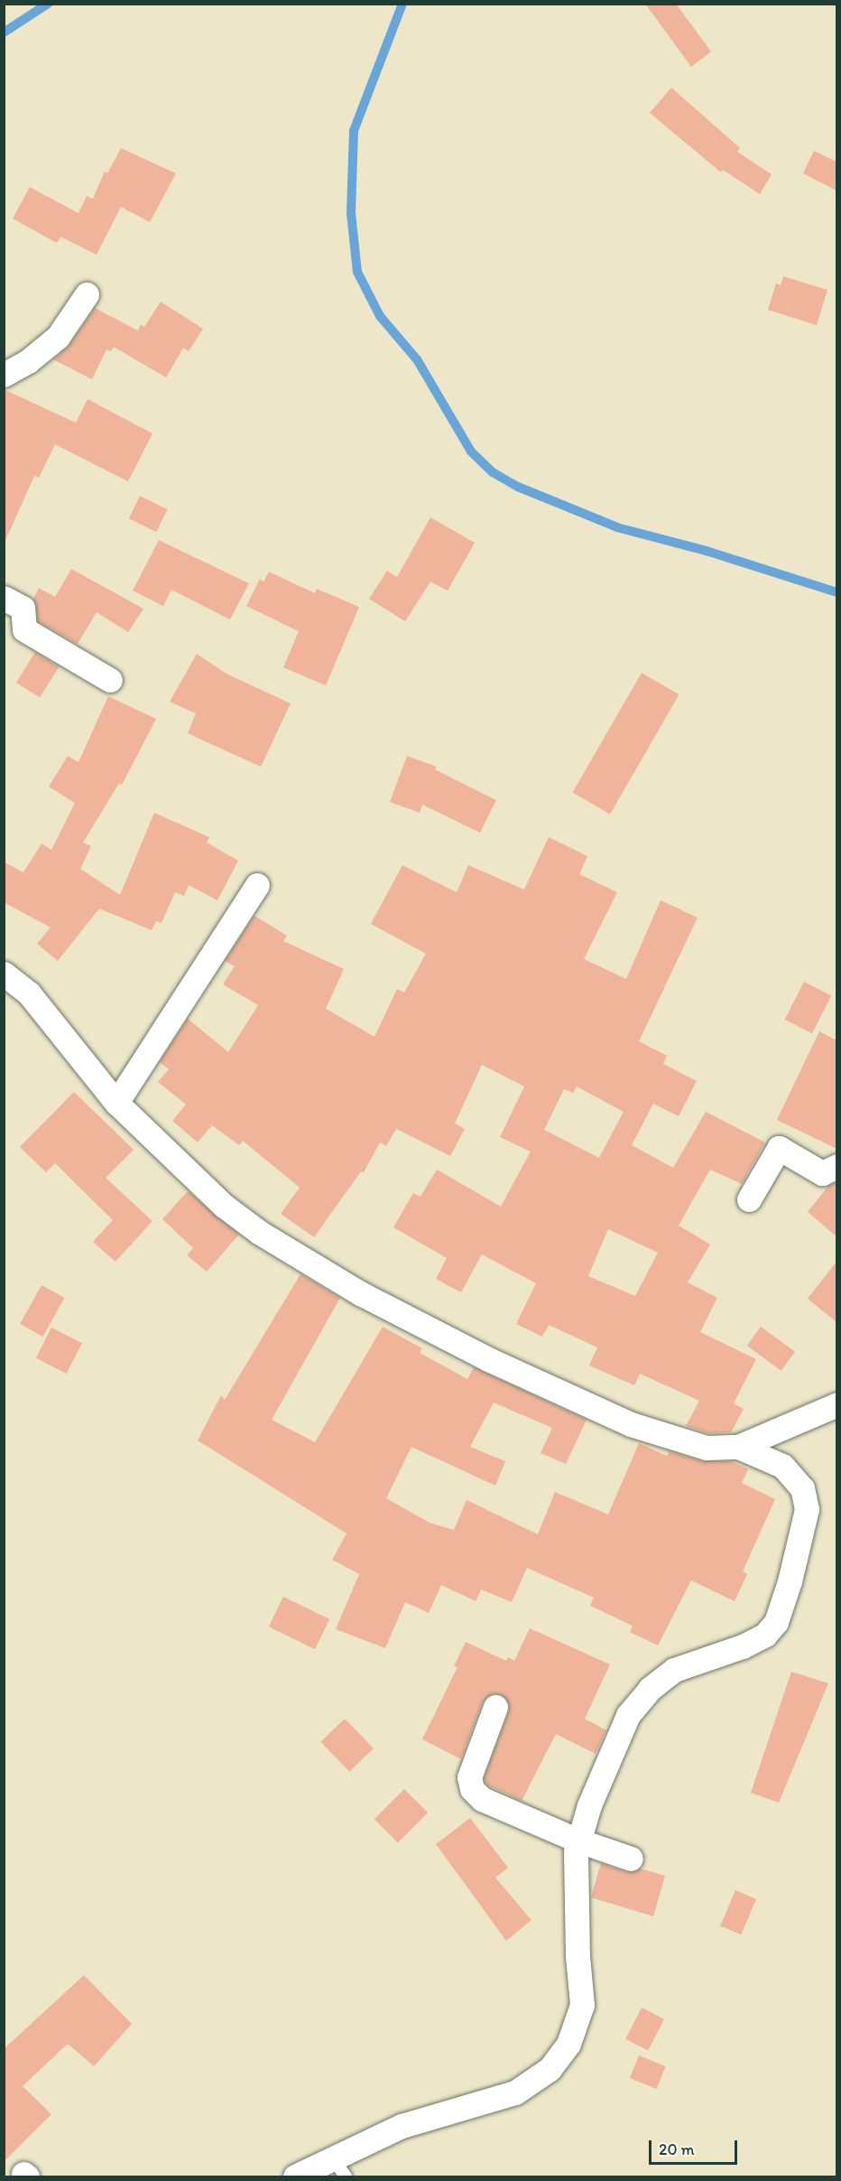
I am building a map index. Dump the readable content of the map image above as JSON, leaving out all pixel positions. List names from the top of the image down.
{
  "scale_bar": "20 m"
}
